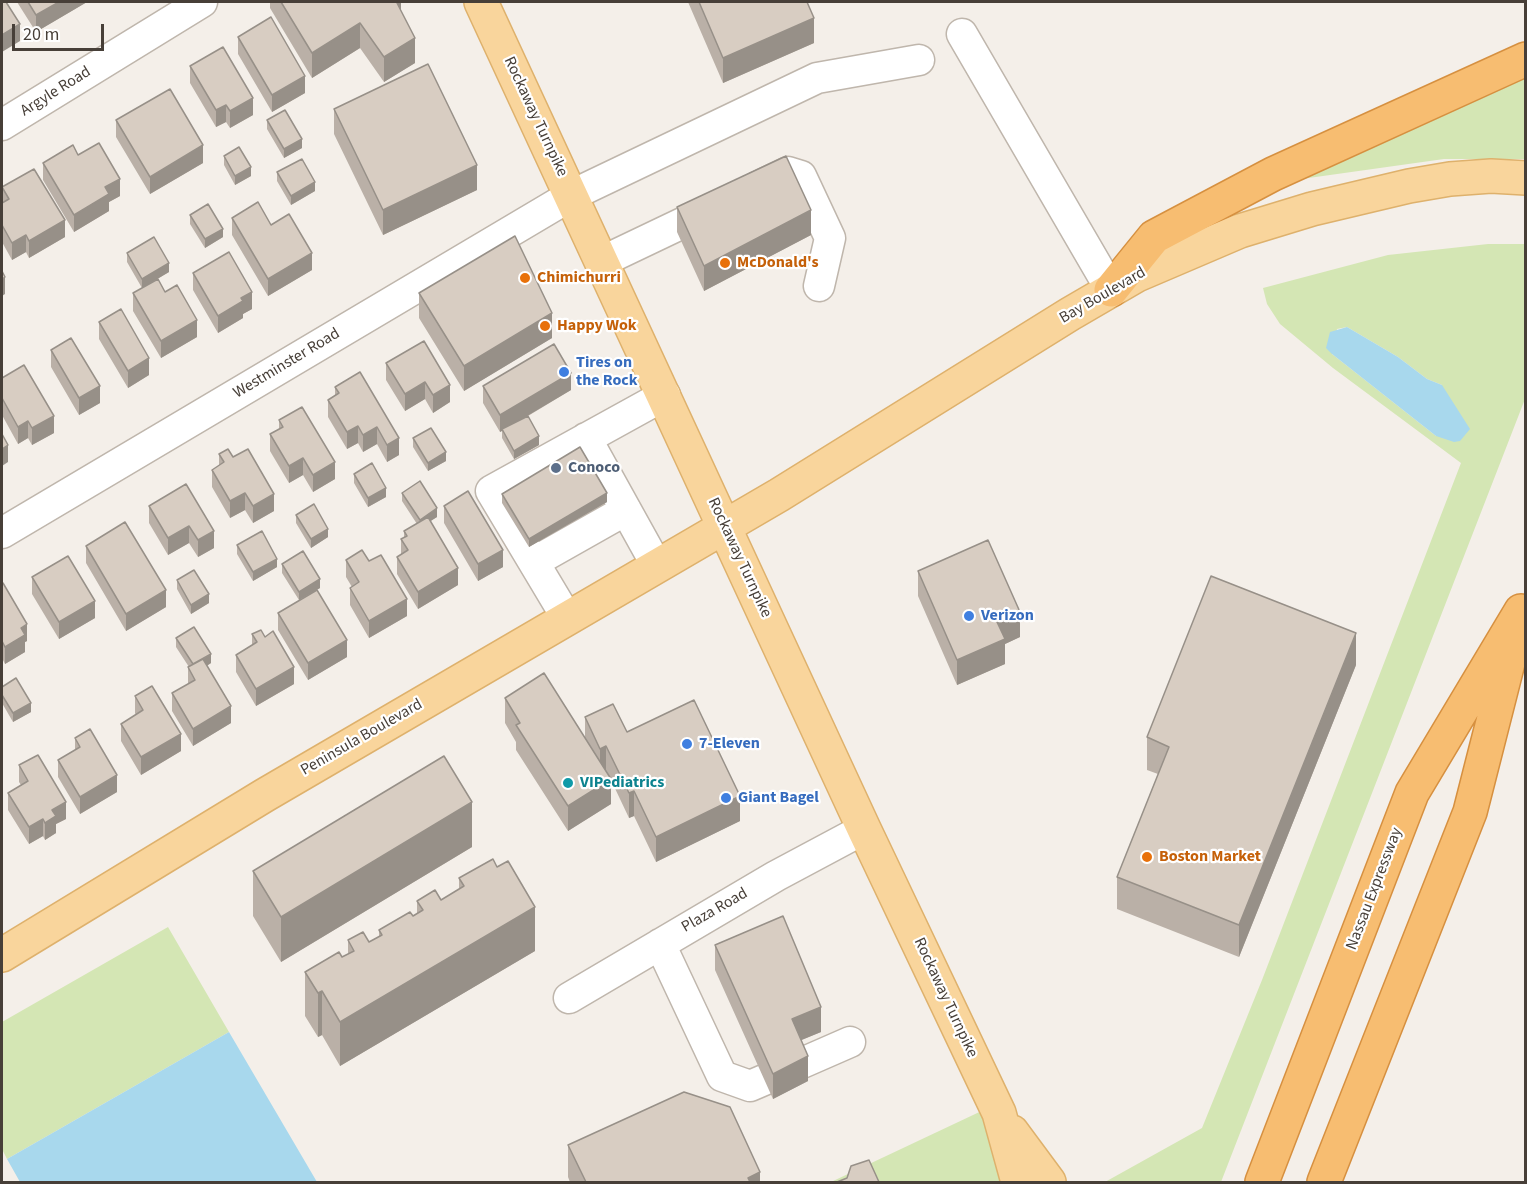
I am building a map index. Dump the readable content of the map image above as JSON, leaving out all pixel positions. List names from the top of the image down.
{
  "streets": {
    "highway": ["Nassau Expressway"],
    "main road": ["Rockaway Turnpike", "Bay Boulevard", "Peninsula Boulevard"],
    "street": ["Argyle Road", "Westminster Road", "Plaza Road"]
  },
  "crossings": [
    ["Rockaway Turnpike", "Bay Boulevard"],
    ["Rockaway Turnpike", "Westminster Road"],
    ["Rockaway Turnpike", "Peninsula Boulevard"],
    ["Rockaway Turnpike", "Plaza Road"],
    ["Bay Boulevard", "Peninsula Boulevard"]
  ],
  "places": [
    "McDonald's",
    "Chimichurri",
    "Happy Wok",
    "Tires on the Rock",
    "Conoco",
    "Verizon",
    "7-Eleven",
    "VIPediatrics",
    "Giant Bagel",
    "Boston Market"
  ],
  "scale_bar": "20 m"
}
